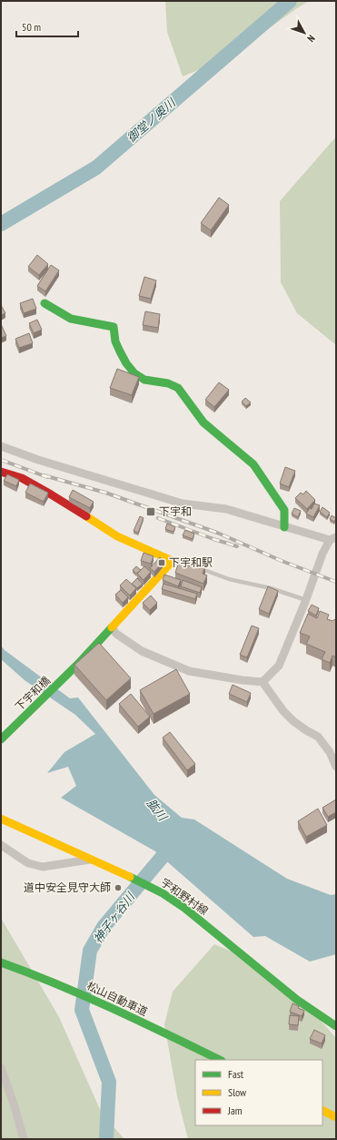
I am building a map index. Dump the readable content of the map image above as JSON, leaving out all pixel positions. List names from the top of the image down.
{
  "streets": {
    "main road": ["下宇和橋", "宇和野村線", "松山自動車道"]
  },
  "water": ["御堂ノ奥川", "肱川", "神子ヶ谷川"],
  "places": {
    "transit": ["下宇和", "下宇和駅"],
    "other": ["道中安全見守大師"]
  },
  "legend": ["Fast", "Slow", "Jam"],
  "scale_bar": "50 m",
  "north": "bottom right"
}
